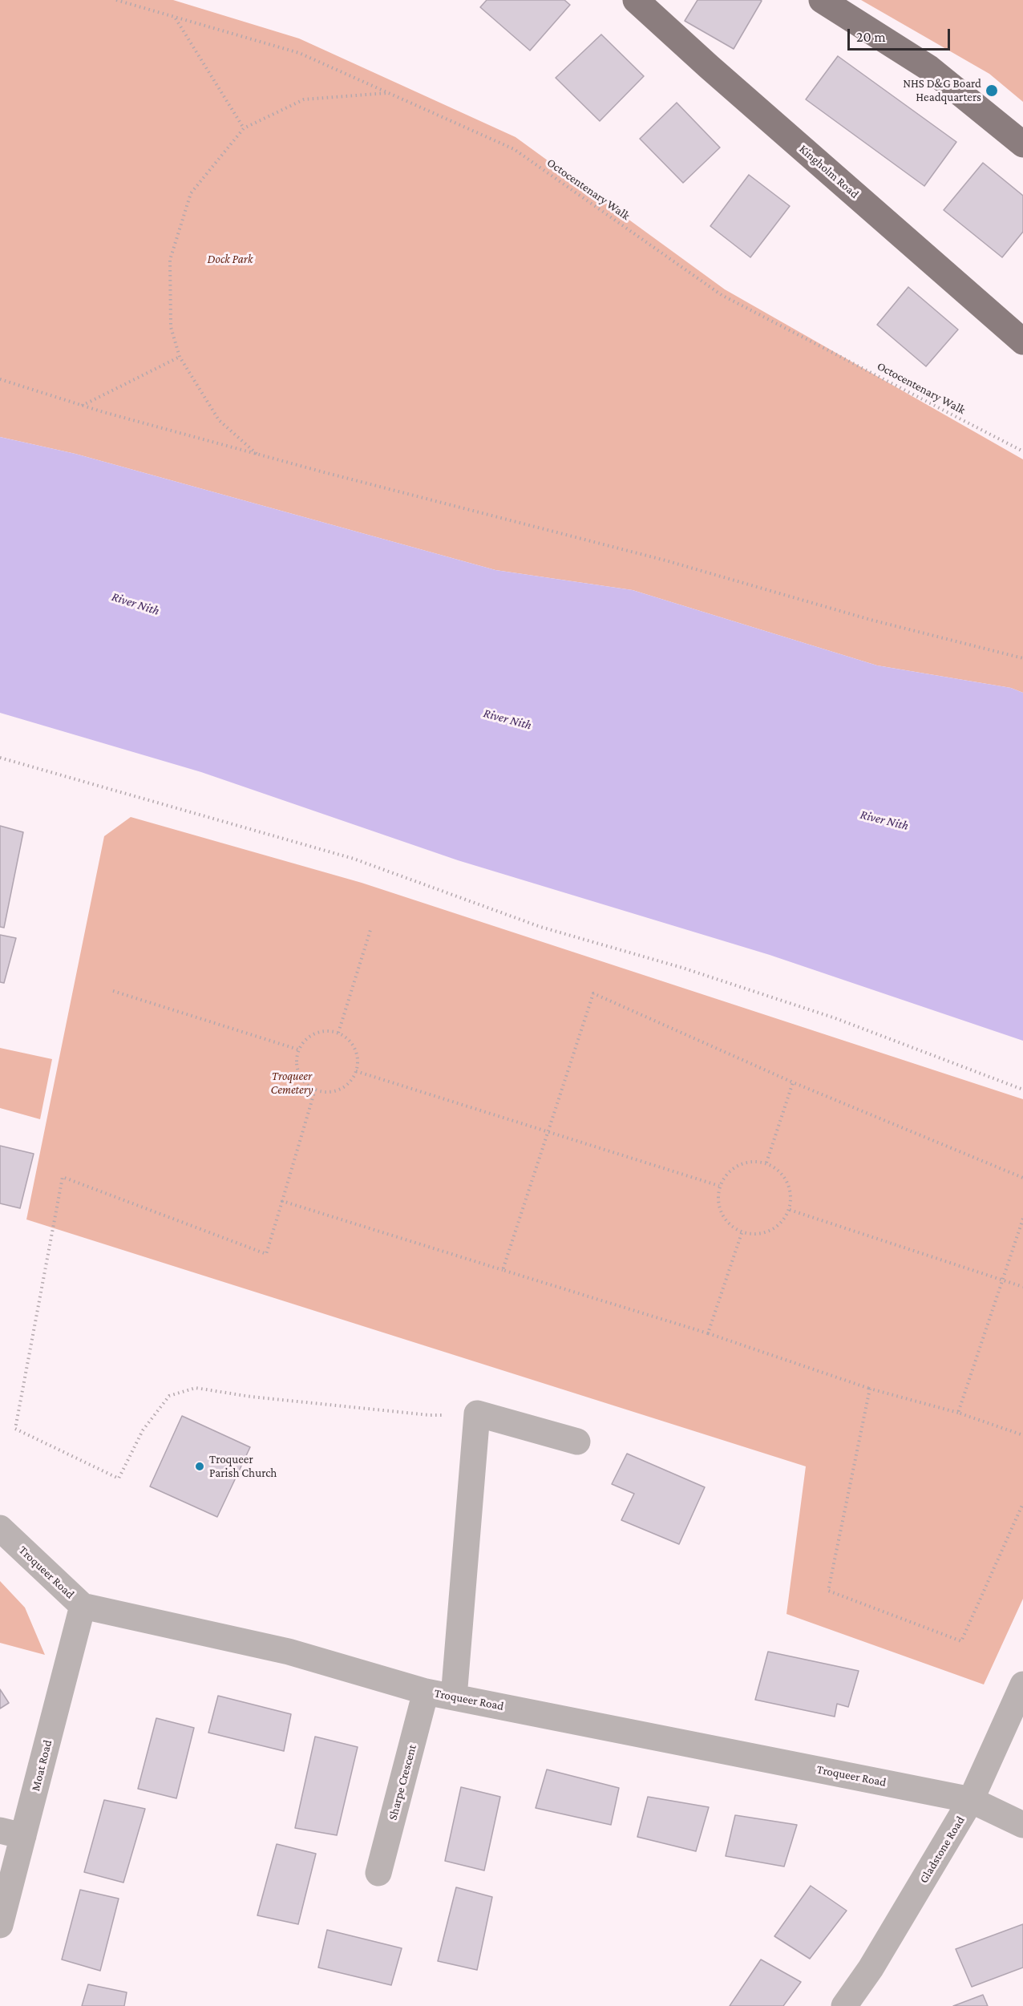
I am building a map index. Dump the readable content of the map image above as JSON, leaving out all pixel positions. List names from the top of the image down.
{
  "streets": {
    "main road": ["Kingholm Road"],
    "street": [
      "Troqueer Road",
      "Moat Road",
      "Sharpe Crescent",
      "Gladstone Road"
    ],
    "path": ["Octocentenary Walk"]
  },
  "crossings": [
    ["Troqueer Road", "Moat Road"],
    ["Troqueer Road", "Sharpe Crescent"],
    ["Troqueer Road", "Gladstone Road"]
  ],
  "water": ["River Nith"],
  "parks": ["Dock Park", "Troqueer Cemetery"],
  "places": ["NHS D&G Board Headquarters", "Troqueer Parish Church"],
  "scale_bar": "20 m"
}
